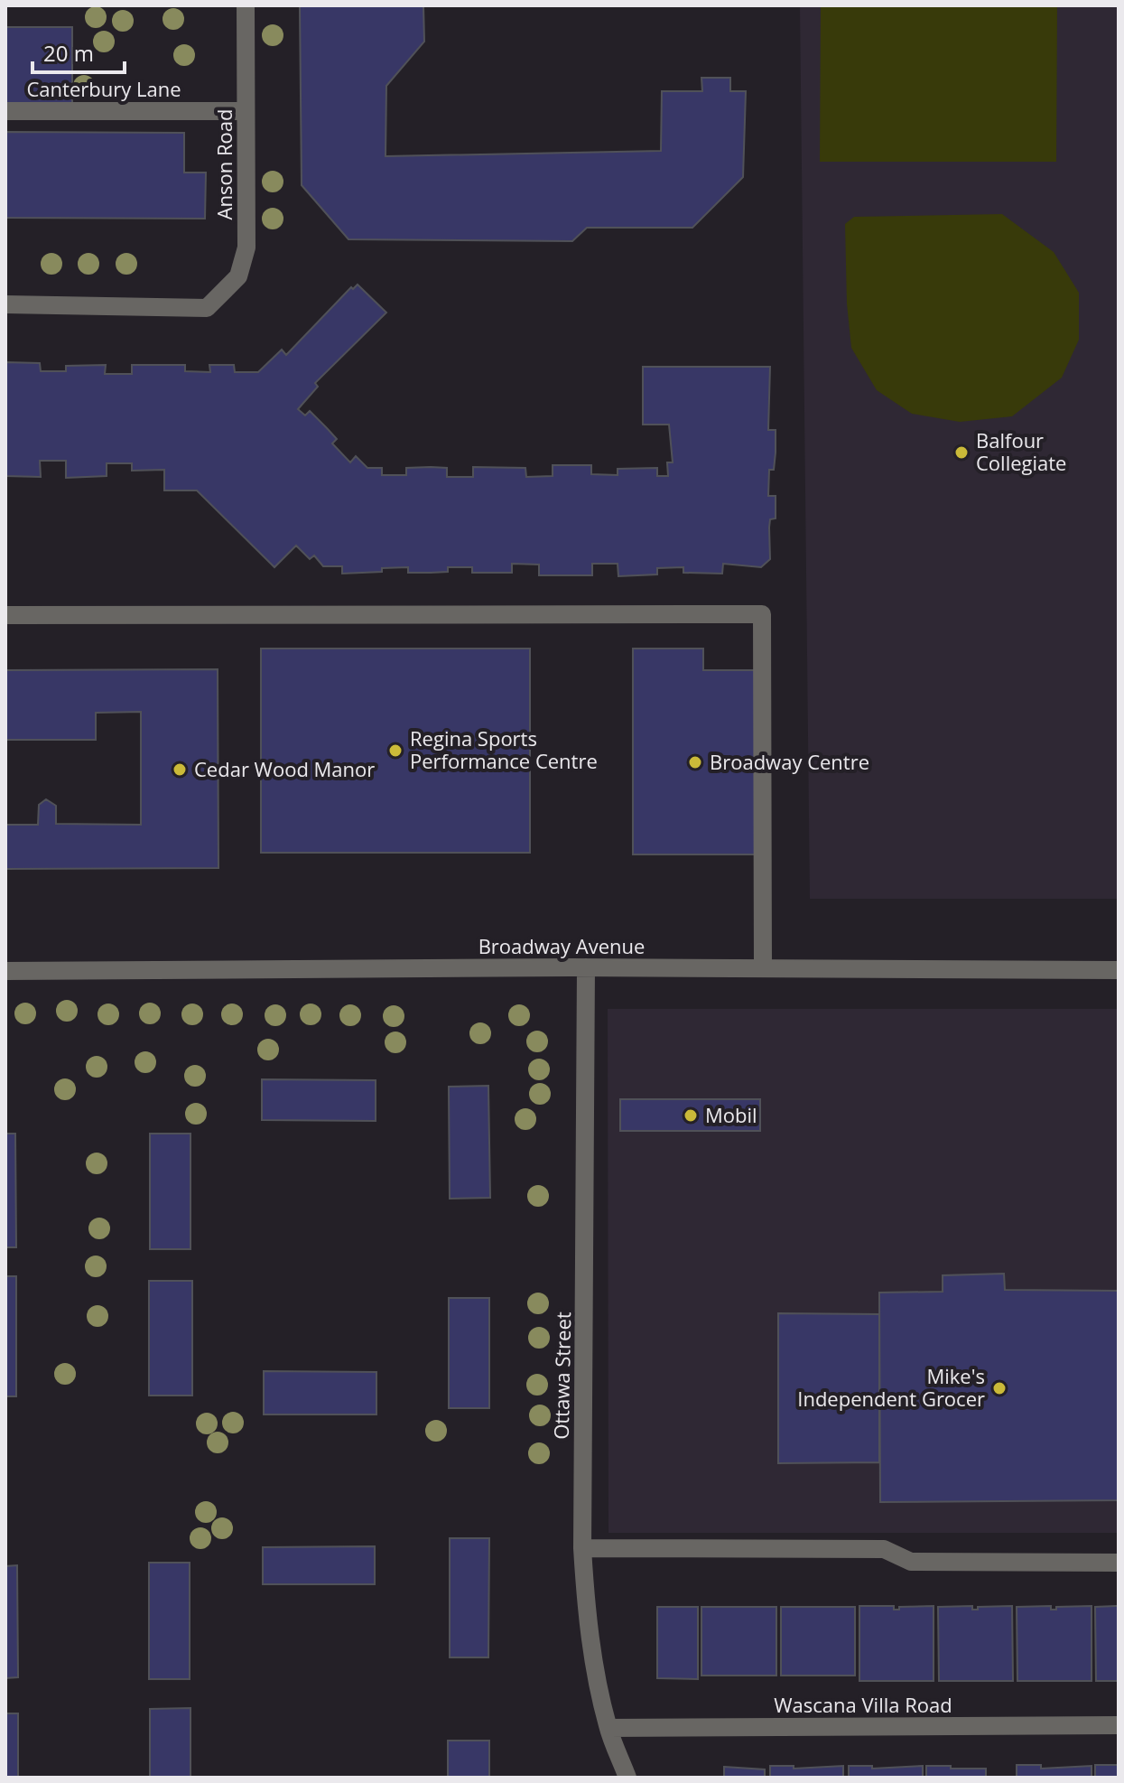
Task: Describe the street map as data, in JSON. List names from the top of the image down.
{
  "streets": {
    "street": [
      "Canterbury Lane",
      "Anson Road",
      "Broadway Avenue",
      "Ottawa Street",
      "Wascana Villa Road"
    ]
  },
  "crossings": [
    ["Canterbury Lane", "Anson Road"],
    ["Broadway Avenue", "Ottawa Street"],
    ["Ottawa Street", "Wascana Villa Road"]
  ],
  "places": [
    "Balfour Collegiate",
    "Regina Sports Performance Centre",
    "Broadway Centre",
    "Cedar Wood Manor",
    "Mobil",
    "Mike's Independent Grocer"
  ],
  "scale_bar": "20 m"
}
